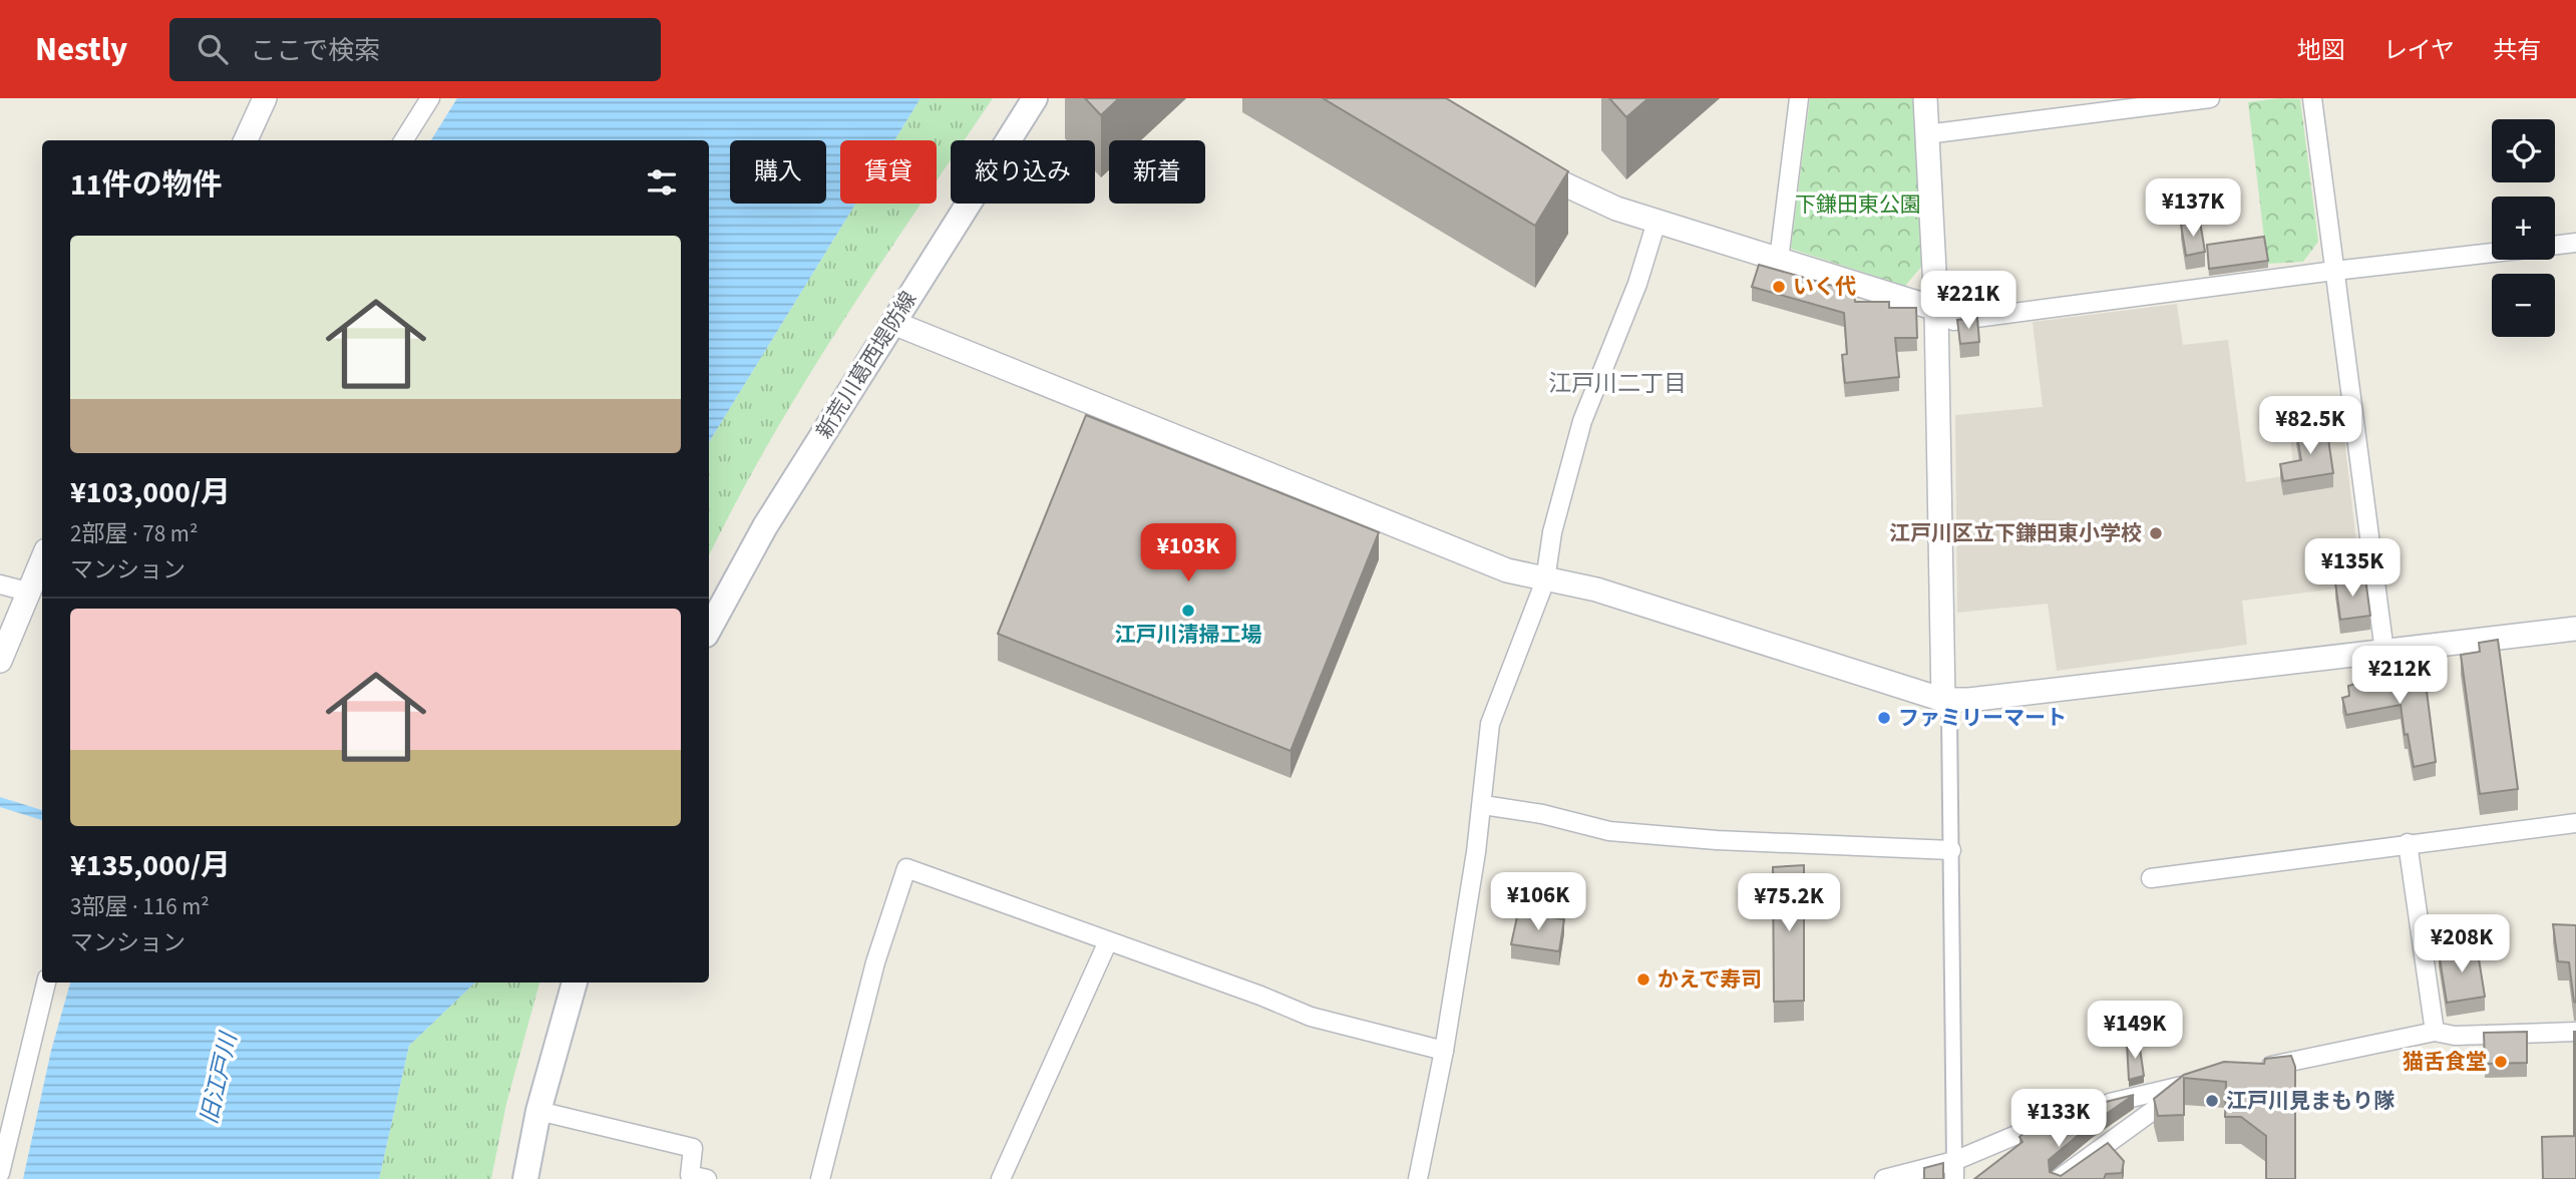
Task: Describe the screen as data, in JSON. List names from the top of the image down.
{
  "streets": {
    "main road": ["新荒川葛西堤防線"]
  },
  "districts": ["江戸川二丁目"],
  "water": ["旧江戸川"],
  "parks": ["下鎌田東公園"],
  "places": [
    "いく代",
    "江戸川区立下鎌田東小学校",
    "江戸川清掃工場",
    "ファミリーマート",
    "かえで寿司",
    "猫舌食堂",
    "江戸川見まもり隊"
  ],
  "page": {
    "header": "Nestly",
    "search": "ここで検索",
    "nav": ["地図", "レイヤ", "共有"],
    "map_buttons": ["+", "−"],
    "chip": [
      "購入",
      "賃貸",
      "絞り込み",
      "新着"
    ],
    "heading": "11件の物件",
    "price": [
      "¥137K",
      "¥221K",
      "¥82.5K",
      "¥103K",
      "¥135K",
      "¥212K",
      "¥106K",
      "¥75.2K",
      "¥208K",
      "¥149K",
      "¥133K"
    ],
    "list": [
      {
        "name": "¥103,000/月",
        "note": "2部屋 · 78 m² · マンション"
      },
      {
        "name": "¥135,000/月",
        "note": "3部屋 · 116 m² · マンション"
      }
    ]
  }
}
